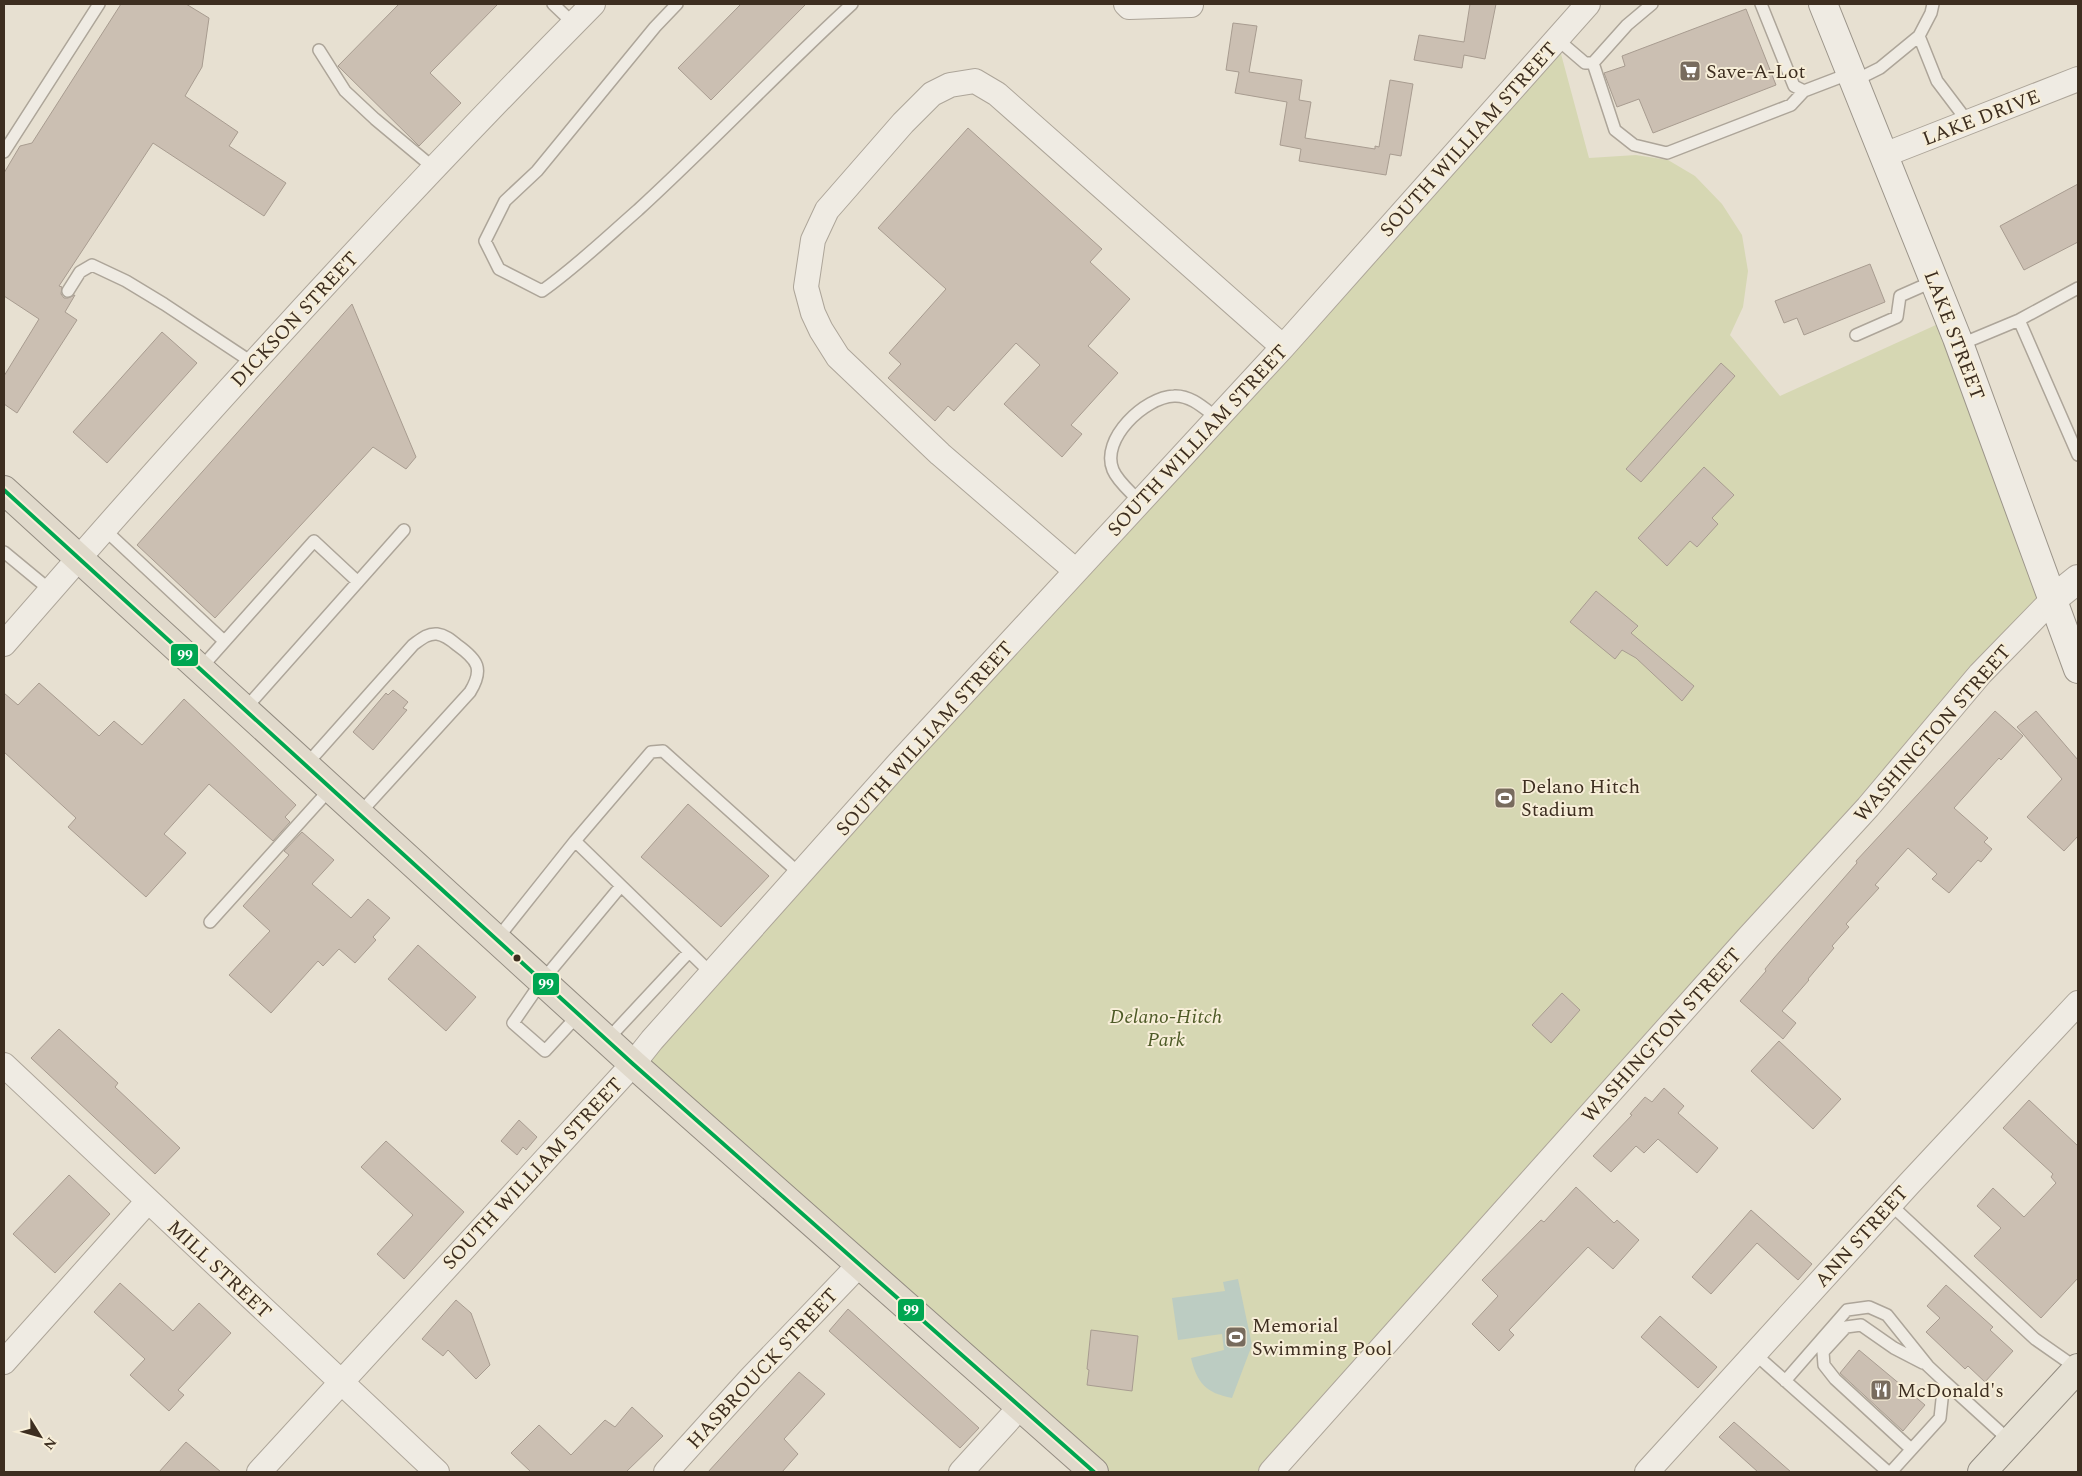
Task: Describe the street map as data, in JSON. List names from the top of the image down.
{
  "streets": {
    "main road": ["LAKE STREET"],
    "street": [
      "LAKE DRIVE",
      "SOUTH WILLIAM STREET",
      "DICKSON STREET",
      "WASHINGTON STREET",
      "ANN STREET",
      "MILL STREET",
      "HASBROUCK STREET"
    ]
  },
  "crossings": [
    ["LAKE DRIVE", "LAKE STREET"],
    ["SOUTH WILLIAM STREET", "MILL STREET"],
    ["LAKE STREET", "WASHINGTON STREET"]
  ],
  "parks": ["Delano-Hitch Park"],
  "places": {
    "supermarket": ["Save-A-Lot"],
    "sports": ["Delano Hitch Stadium", "Memorial Swimming Pool"],
    "restaurant": ["McDonald's"]
  },
  "lines": ["transit line 99"],
  "north": "bottom right"
}
